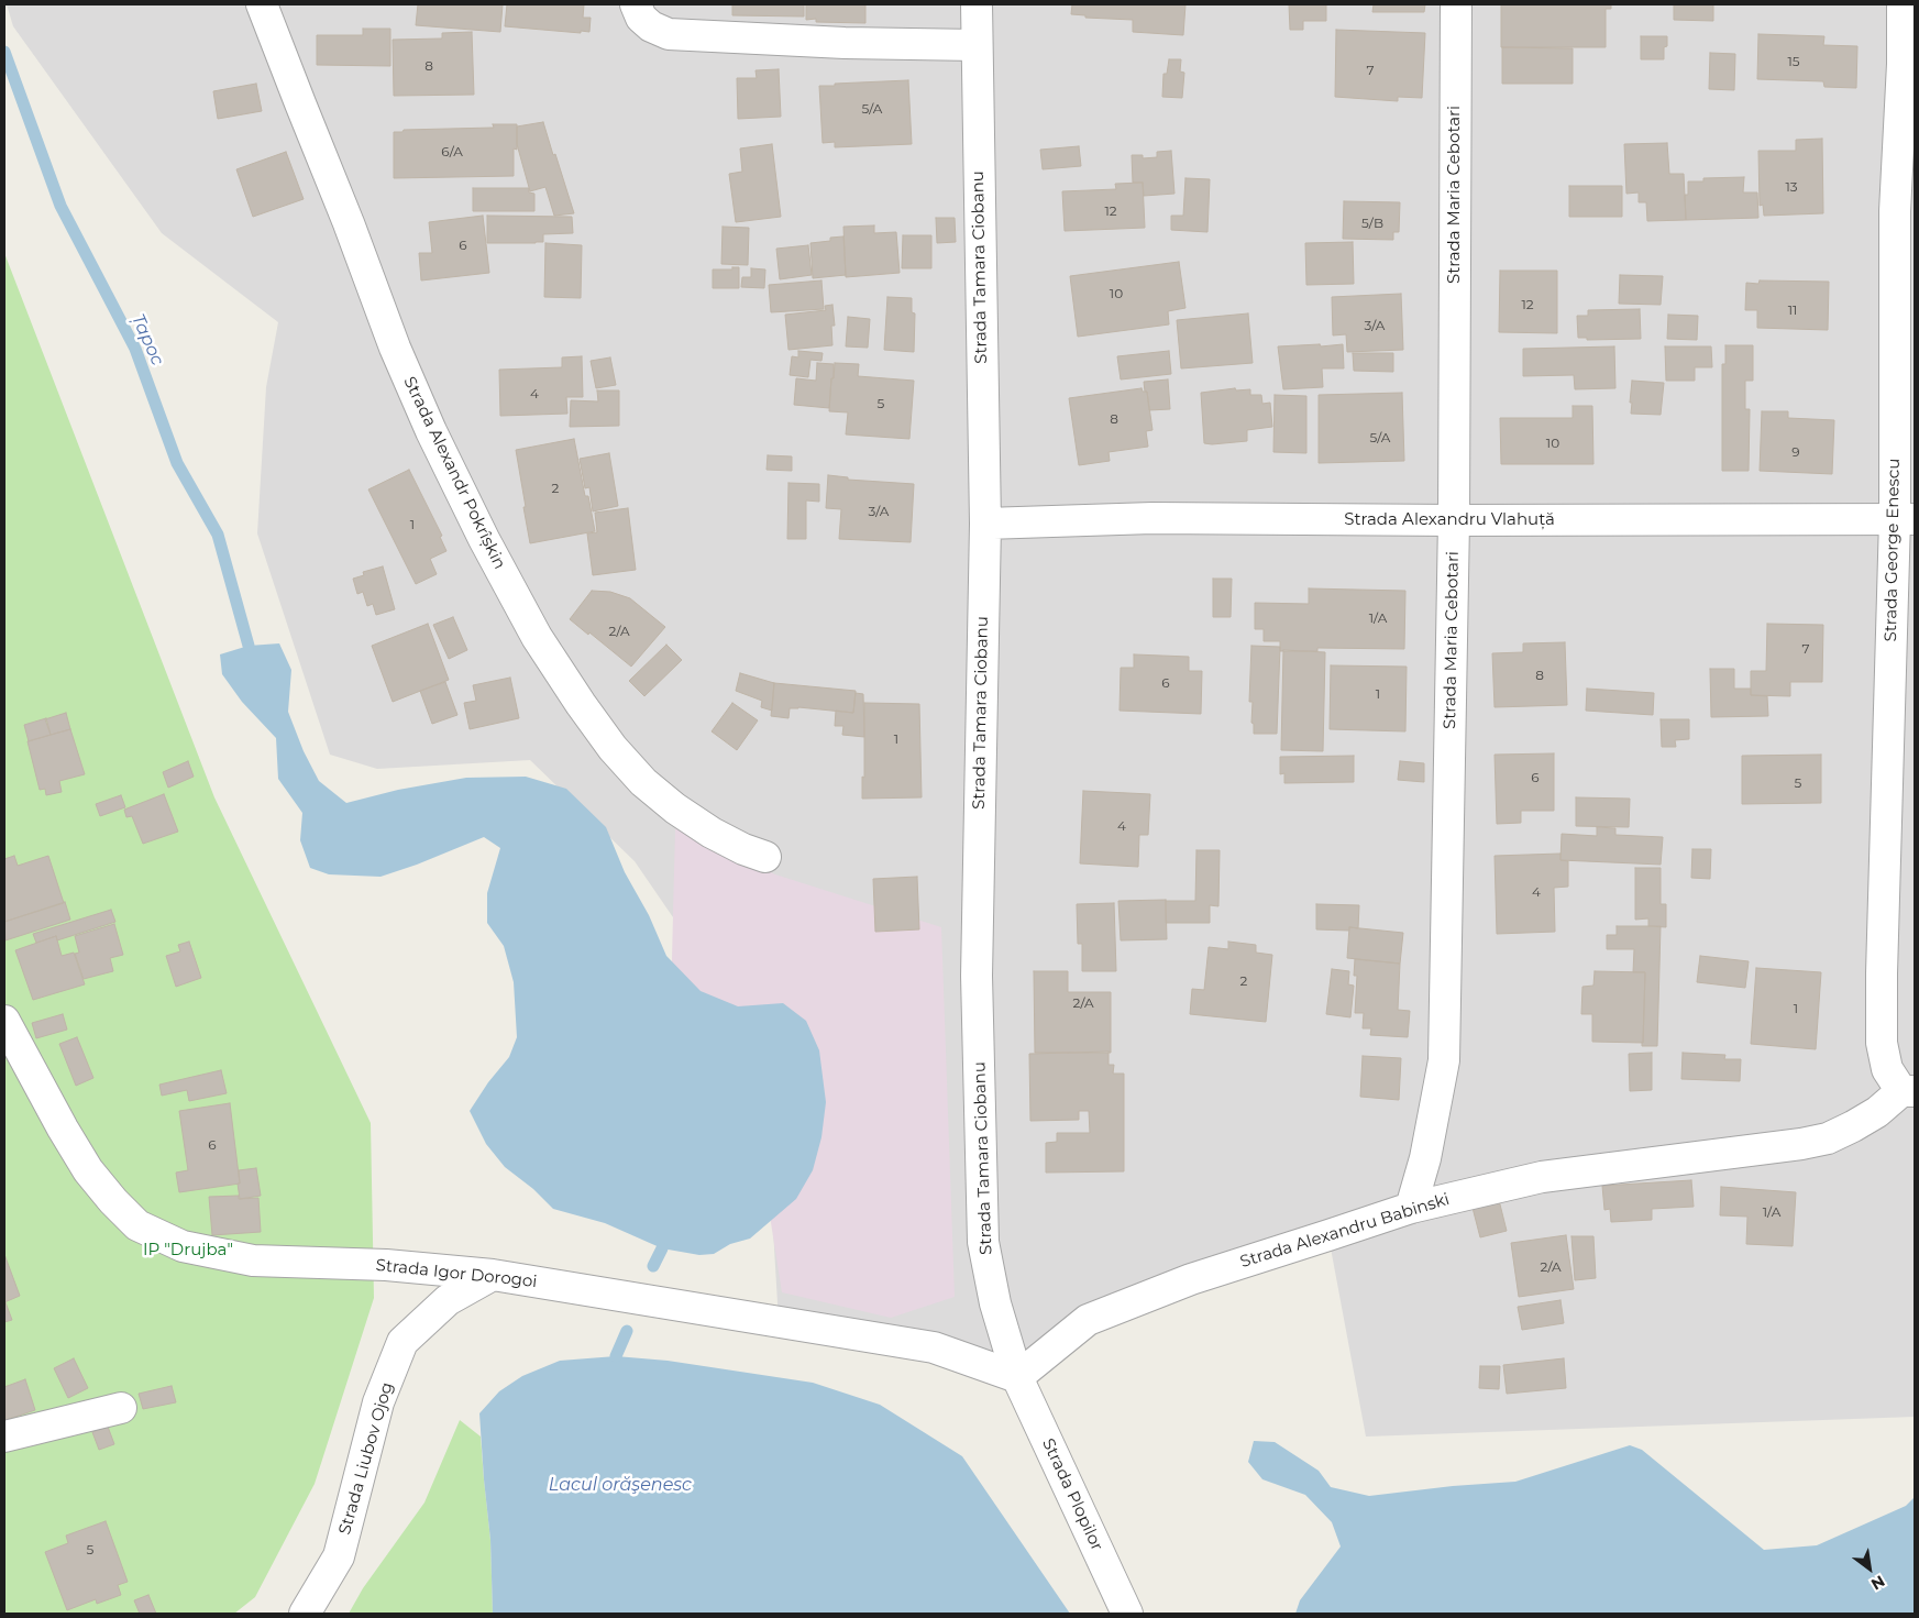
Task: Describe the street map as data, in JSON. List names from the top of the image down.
{
  "streets": {
    "street": [
      "Strada Maria Cebotari",
      "Strada Tamara Ciobanu",
      "Strada Alexandr Pokrîșkin",
      "Strada Аlexandru Vlahuță",
      "Strada George Enescu",
      "Strada Alexandru Babinski",
      "Strada Igor Dorogoi",
      "Strada Liubov Ojog",
      "Strada Plopilor"
    ]
  },
  "crossings": [
    ["Strada Maria Cebotari", "Strada Аlexandru Vlahuță"],
    ["Strada Maria Cebotari", "Strada Alexandru Babinski"],
    ["Strada Tamara Ciobanu", "Strada Аlexandru Vlahuță"],
    ["Strada Tamara Ciobanu", "Strada Alexandru Babinski"],
    ["Strada Tamara Ciobanu", "Strada Igor Dorogoi"],
    ["Strada Tamara Ciobanu", "Strada Plopilor"],
    ["Strada Аlexandru Vlahuță", "Strada George Enescu"],
    ["Strada George Enescu", "Strada Alexandru Babinski"],
    ["Strada Alexandru Babinski", "Strada Igor Dorogoi"],
    ["Strada Alexandru Babinski", "Strada Plopilor"],
    ["Strada Igor Dorogoi", "Strada Liubov Ojog"],
    ["Strada Igor Dorogoi", "Strada Plopilor"]
  ],
  "water": ["Țapoc", "Lacul orăşenesc"],
  "parks": ["IP \"Drujba\""],
  "house_numbers": [
    "15",
    "8",
    "7",
    "5/A",
    "6/A",
    "13",
    "12",
    "5/B",
    "6",
    "10",
    "12",
    "11",
    "3/A",
    "4",
    "5",
    "8",
    "5/A",
    "10",
    "9",
    "2",
    "3/A",
    "1",
    "1/A",
    "2/A",
    "7",
    "8",
    "6",
    "1",
    "1",
    "6",
    "5",
    "4",
    "4",
    "2",
    "2/A",
    "1",
    "6",
    "1/A",
    "2/A",
    "5"
  ],
  "north": "bottom right"
}
